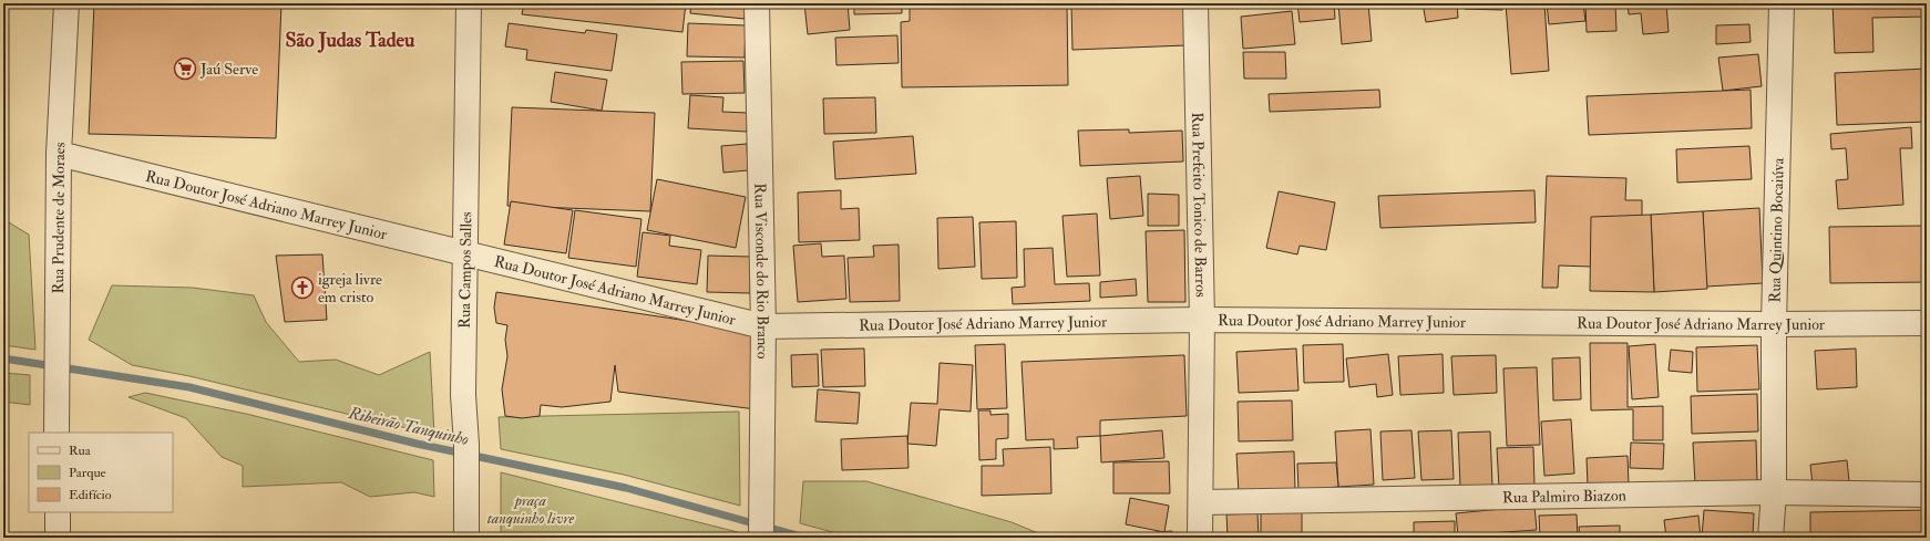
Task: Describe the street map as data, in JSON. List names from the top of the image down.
{
  "streets": {
    "street": [
      "Rua Doutor José Adriano Marrey Junior",
      "Rua Prefeito Tonico de Barros",
      "Rua Prudente de Moraes",
      "Rua Quintino Bocaiúva",
      "Rua Visconde do Rio Branco",
      "Rua Campos Salles",
      "Rua Palmiro Biazon"
    ]
  },
  "crossings": [
    ["Rua Doutor José Adriano Marrey Junior", "Rua Prefeito Tonico de Barros"],
    ["Rua Doutor José Adriano Marrey Junior", "Rua Prudente de Moraes"],
    ["Rua Doutor José Adriano Marrey Junior", "Rua Quintino Bocaiúva"],
    ["Rua Doutor José Adriano Marrey Junior", "Rua Visconde do Rio Branco"],
    ["Rua Doutor José Adriano Marrey Junior", "Rua Campos Salles"],
    ["Rua Prefeito Tonico de Barros", "Rua Palmiro Biazon"],
    ["Rua Quintino Bocaiúva", "Rua Palmiro Biazon"]
  ],
  "districts": ["São Judas Tadeu"],
  "water": ["Ribeirão Tanquinho"],
  "parks": ["praça tanquinho livre"],
  "places": {
    "supermarket": ["Jaú Serve"],
    "church": ["igreja livre em cristo"]
  },
  "legend": ["Rua", "Parque", "Edifício"]
}
